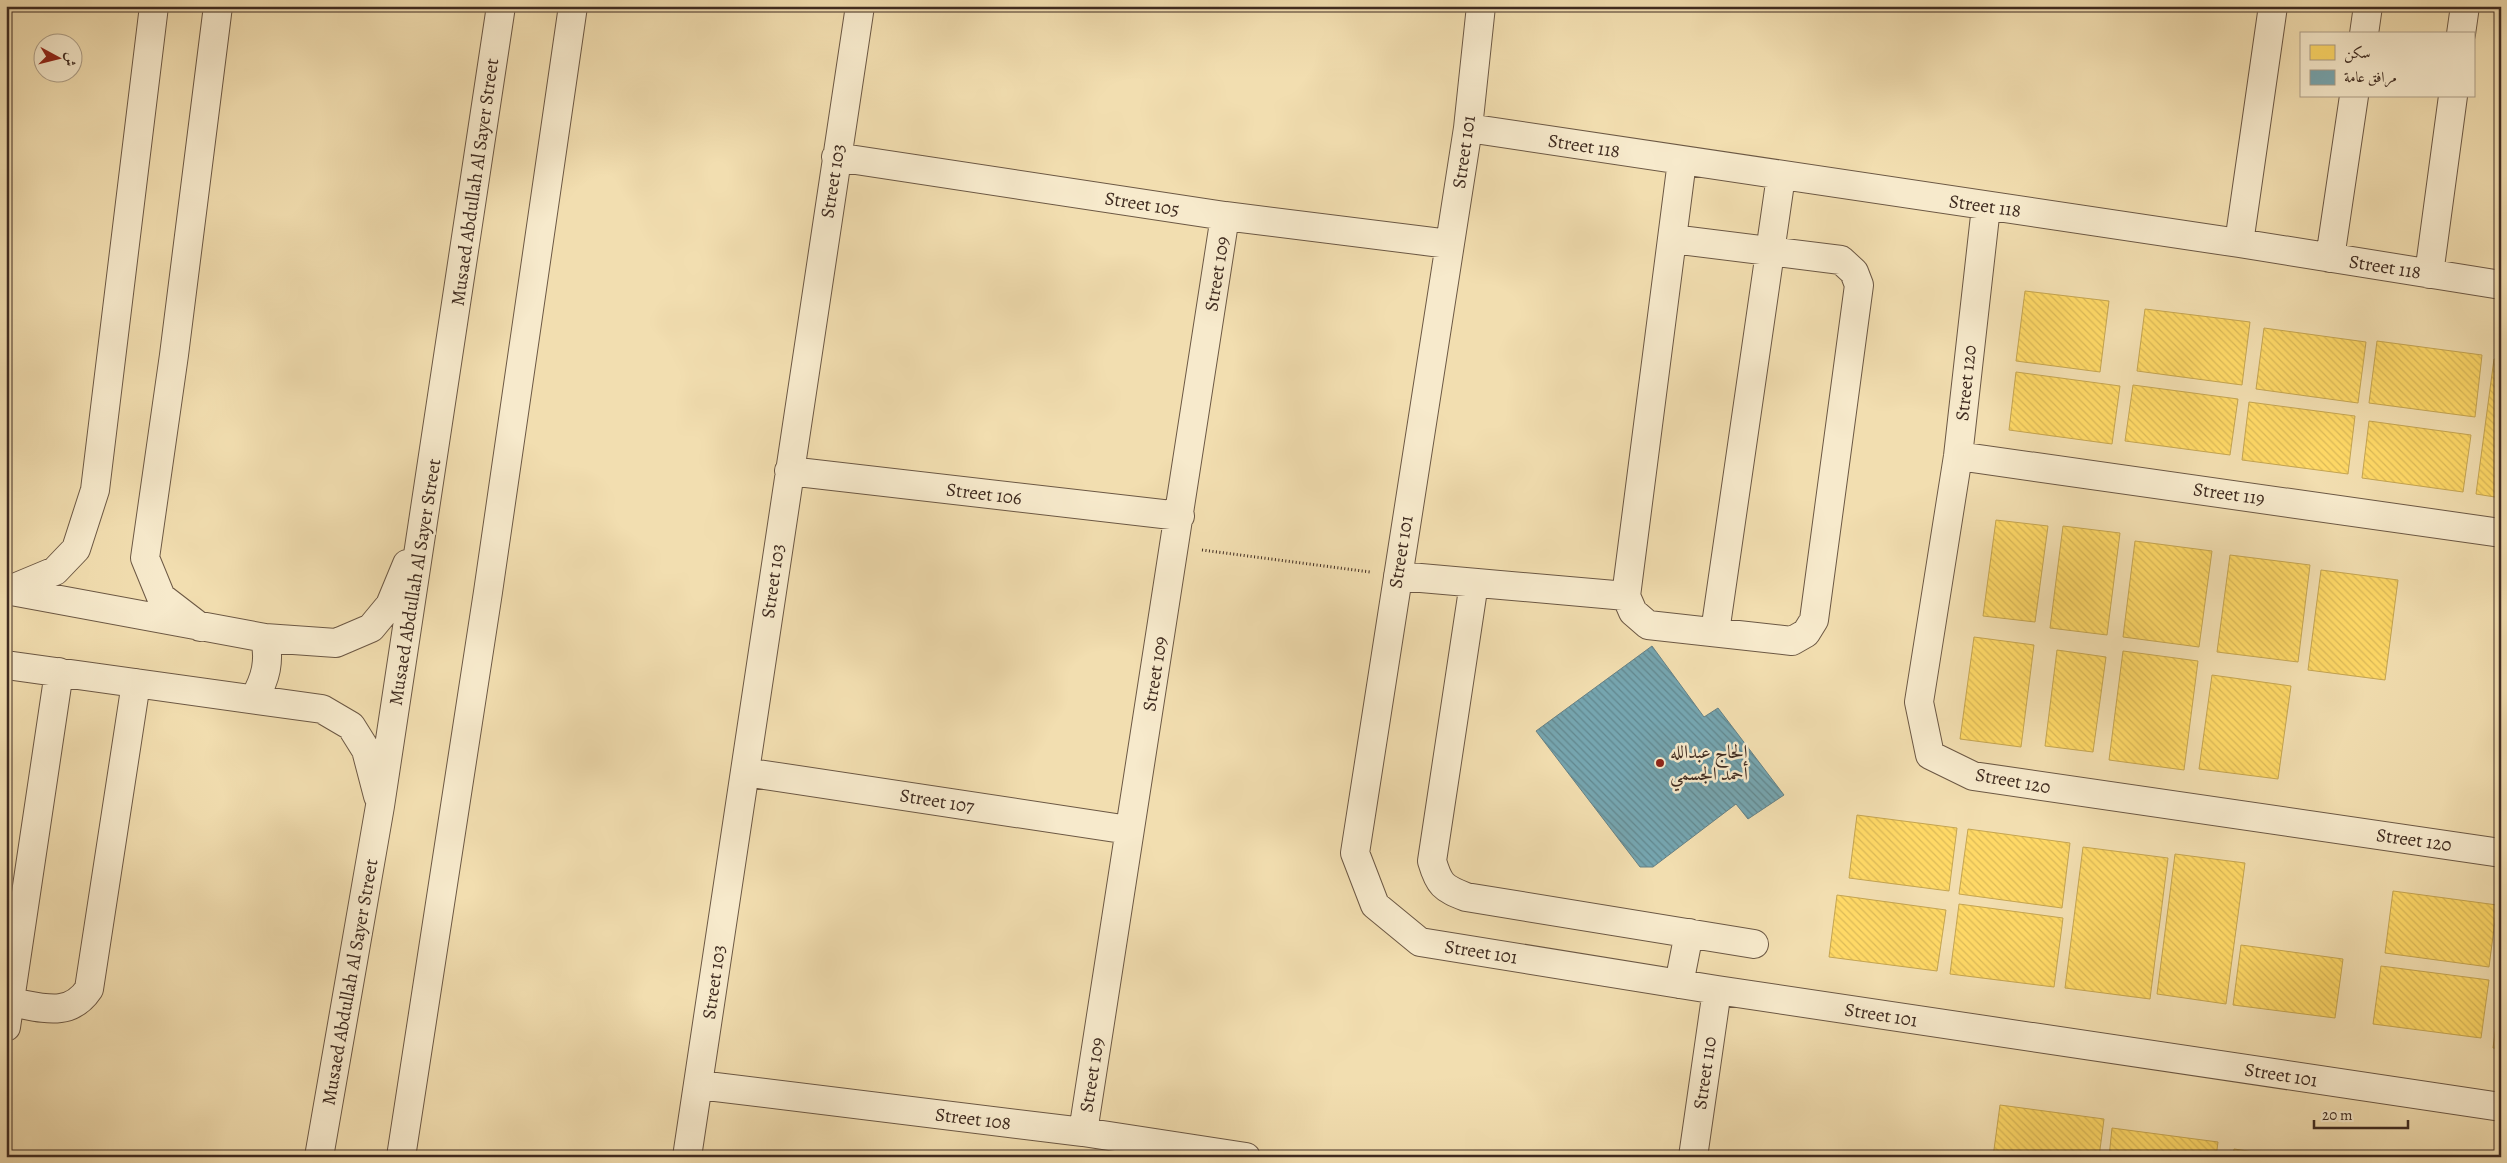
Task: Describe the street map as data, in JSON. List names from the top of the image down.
{
  "streets": {
    "street": [
      "Street 118",
      "Street 101",
      "Street 103",
      "Musaed Abdullah Al Sayer Street",
      "Street 105",
      "Street 109",
      "Street 120",
      "Street 106",
      "Street 119",
      "Street 107",
      "Street 110",
      "Street 108"
    ]
  },
  "crossings": [
    ["Street 118", "Street 101"],
    ["Street 118", "Street 120"],
    ["Street 101", "Street 105"],
    ["Street 101", "Street 110"],
    ["Street 103", "Street 105"],
    ["Street 103", "Street 106"],
    ["Street 103", "Street 107"],
    ["Street 103", "Street 108"],
    ["Street 105", "Street 109"],
    ["Street 109", "Street 106"],
    ["Street 109", "Street 107"],
    ["Street 109", "Street 108"],
    ["Street 120", "Street 119"]
  ],
  "places": ["الحاج عبدالله أحمد الجسمي"],
  "legend": ["سكن", "مرافق عامة"],
  "scale_bar": "20 m",
  "north": "right"
}
